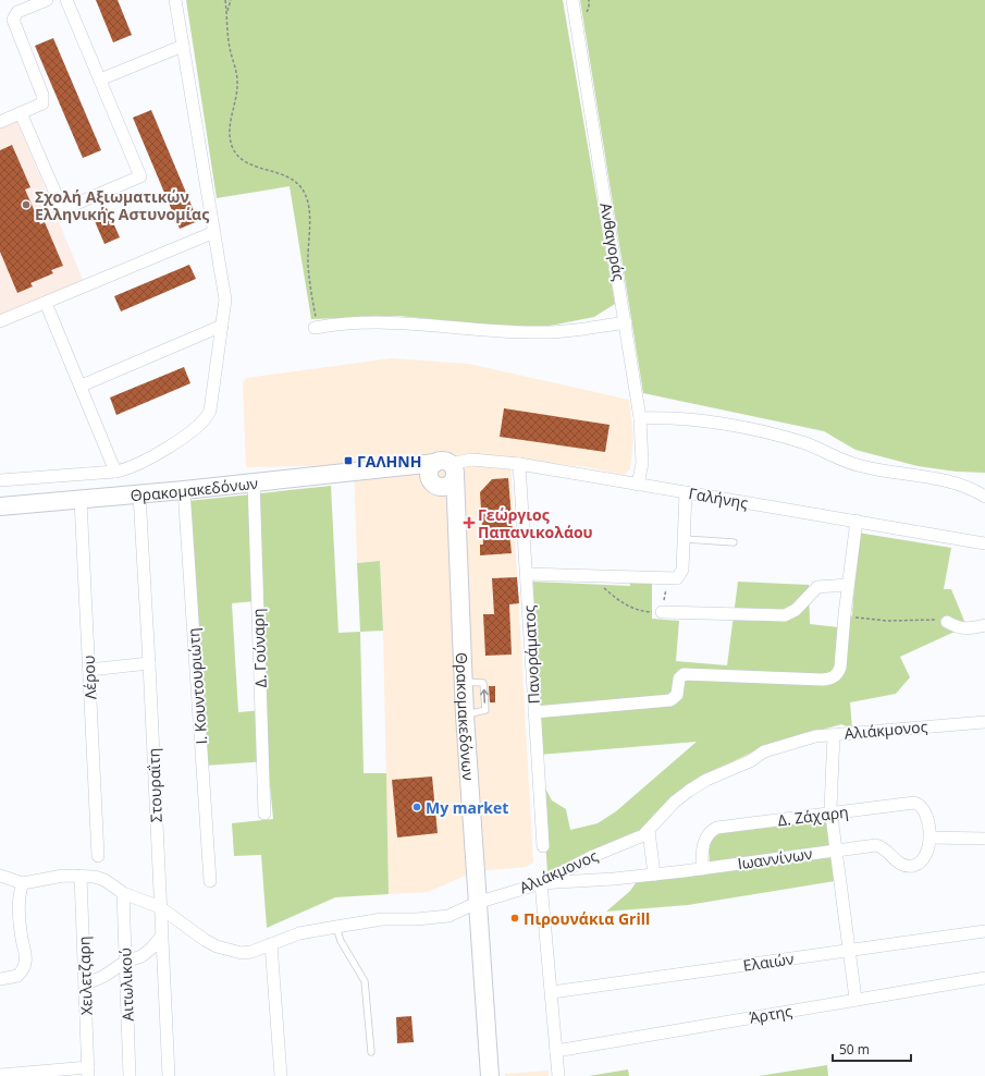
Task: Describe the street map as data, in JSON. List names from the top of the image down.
{
  "streets": {
    "main road": ["Θρακομακεδόνων"],
    "street": [
      "Ανθαγοράς",
      "Γαλήνης",
      "Δ. Γούναρη",
      "Πανοράματος",
      "Λέρου",
      "Ι. Κουντουριώτη",
      "Αλιάκμονος",
      "Στουραΐτη",
      "Δ. Ζάχαρη",
      "Ιωαννίνων",
      "Ελαιών",
      "Χειλετζαρη",
      "Αιτωλικού",
      "Άρτης"
    ]
  },
  "crossings": [
    ["Ανθαγοράς", "Γαλήνης"],
    ["Θρακομακεδόνων", "Γαλήνης"],
    ["Θρακομακεδόνων", "Δ. Γούναρη"],
    ["Θρακομακεδόνων", "Λέρου"],
    ["Θρακομακεδόνων", "Ι. Κουντουριώτη"],
    ["Θρακομακεδόνων", "Αλιάκμονος"],
    ["Θρακομακεδόνων", "Στουραΐτη"],
    ["Γαλήνης", "Πανοράματος"],
    ["Αλιάκμονος", "Στουραΐτη"],
    ["Αλιάκμονος", "Ιωαννίνων"],
    ["Αλιάκμονος", "Χειλετζαρη"],
    ["Αλιάκμονος", "Αιτωλικού"],
    ["Δ. Ζάχαρη", "Ιωαννίνων"]
  ],
  "places": {
    "other": ["Σχολή Αξιωματικών Ελληνικής Αστυνομίας", "My market", "Πιρουνάκια Grill"],
    "transit": ["ΓΑΛΗΝΗ"],
    "health": ["Γεώργιος Παπανικολάου"]
  },
  "scale_bar": "50 m"
}
